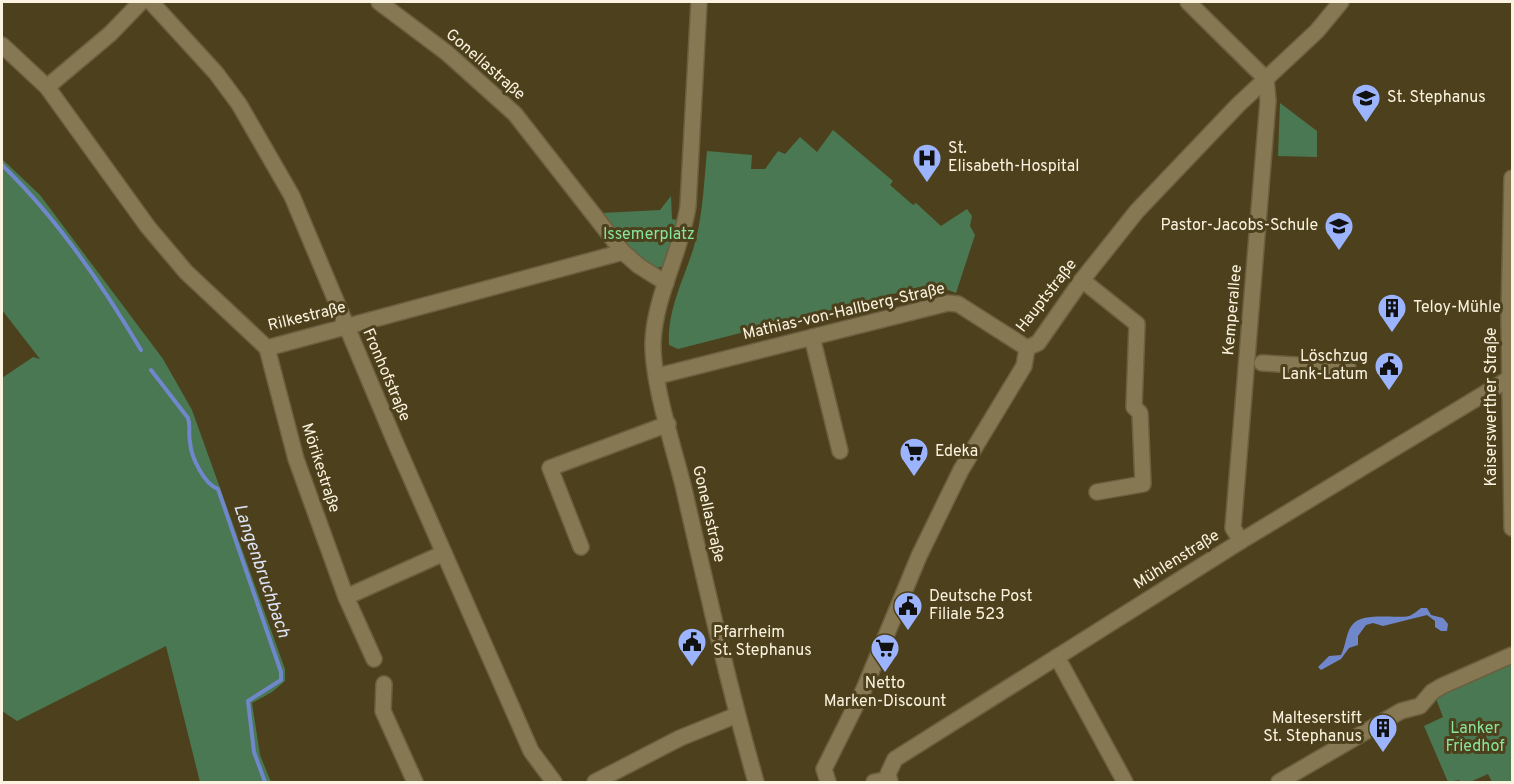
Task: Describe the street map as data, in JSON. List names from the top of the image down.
{
  "streets": {
    "street": [
      "Gonellastraße",
      "Hauptstraße",
      "Kemperallee",
      "Mathias-von-Hallberg-Straße",
      "Rilkestraße",
      "Fronhofstraße",
      "Kaiserswerther Straße",
      "Mörikestraße",
      "Mühlenstraße"
    ]
  },
  "crossings": [
    ["Gonellastraße", "Mathias-von-Hallberg-Straße"],
    ["Gonellastraße", "Rilkestraße"],
    ["Hauptstraße", "Kemperallee"],
    ["Hauptstraße", "Mathias-von-Hallberg-Straße"],
    ["Kemperallee", "Mühlenstraße"],
    ["Rilkestraße", "Fronhofstraße"],
    ["Rilkestraße", "Mörikestraße"],
    ["Kaiserswerther Straße", "Mühlenstraße"]
  ],
  "water": ["Langenbruchbach"],
  "parks": ["Issemerplatz", "Lanker Friedhof"],
  "places": {
    "school or university": ["St. Stephanus", "Pastor-Jacobs-Schule"],
    "hospital": ["St. Elisabeth-Hospital"],
    "building": ["Teloy-Mühle", "Malteserstift St. Stephanus"],
    "public building": ["Löschzug Lank-Latum", "Deutsche Post Filiale 523", "Pfarrheim St. Stephanus"],
    "supermarket": ["Edeka", "Netto Marken-Discount"]
  }
}
